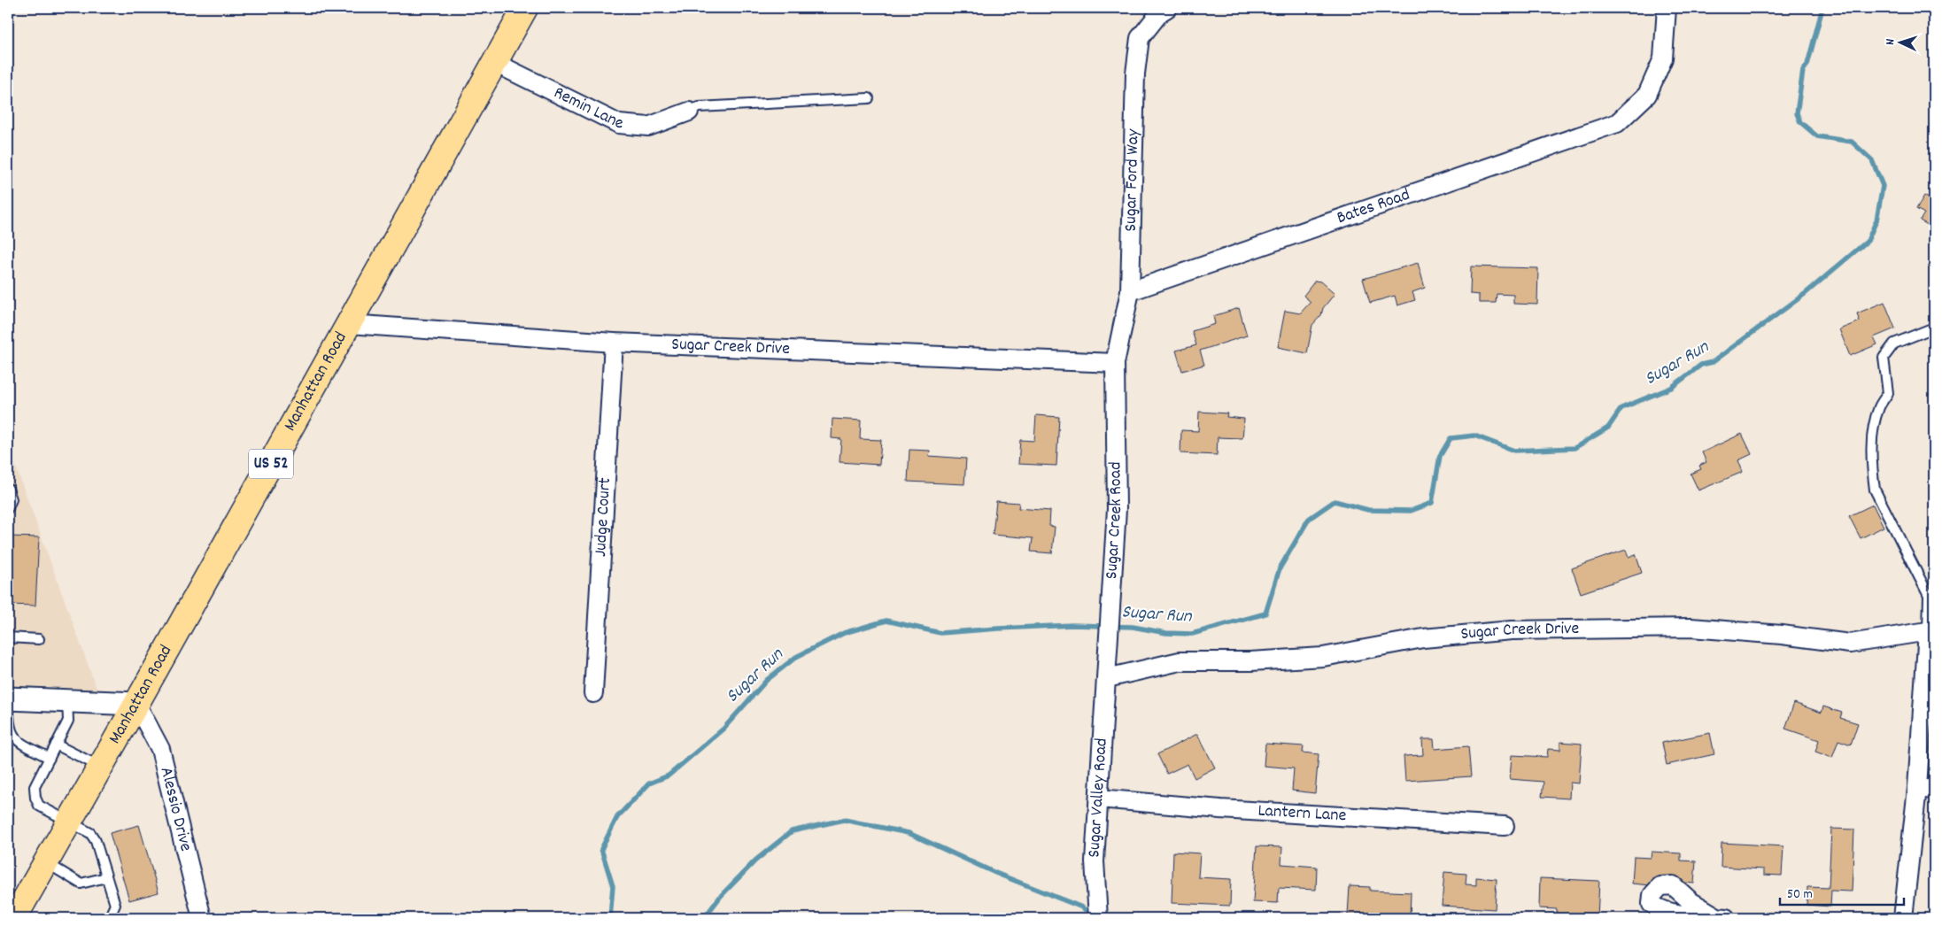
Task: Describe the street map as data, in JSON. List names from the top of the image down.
{
  "streets": {
    "main road": ["Manhattan Road", "US 52"],
    "street": [
      "Remin Lane",
      "Sugar Ford Way",
      "Bates Road",
      "Sugar Creek Drive",
      "Judge Court",
      "Sugar Creek Road",
      "Sugar Valley Road",
      "Alessio Drive",
      "Lantern Lane"
    ]
  },
  "crossings": [
    ["Remin Lane", "Manhattan Road"],
    ["Sugar Ford Way", "Bates Road"],
    ["Sugar Ford Way", "Sugar Creek Drive"],
    ["Sugar Ford Way", "Sugar Creek Road"],
    ["Sugar Creek Drive", "Manhattan Road"],
    ["Sugar Creek Drive", "Judge Court"],
    ["Sugar Creek Drive", "Sugar Creek Road"],
    ["Sugar Creek Drive", "Sugar Valley Road"],
    ["Manhattan Road", "Alessio Drive"],
    ["Sugar Creek Road", "Sugar Valley Road"],
    ["Sugar Valley Road", "Lantern Lane"]
  ],
  "water": ["Sugar Run"],
  "scale_bar": "50 m",
  "north": "left"
}
